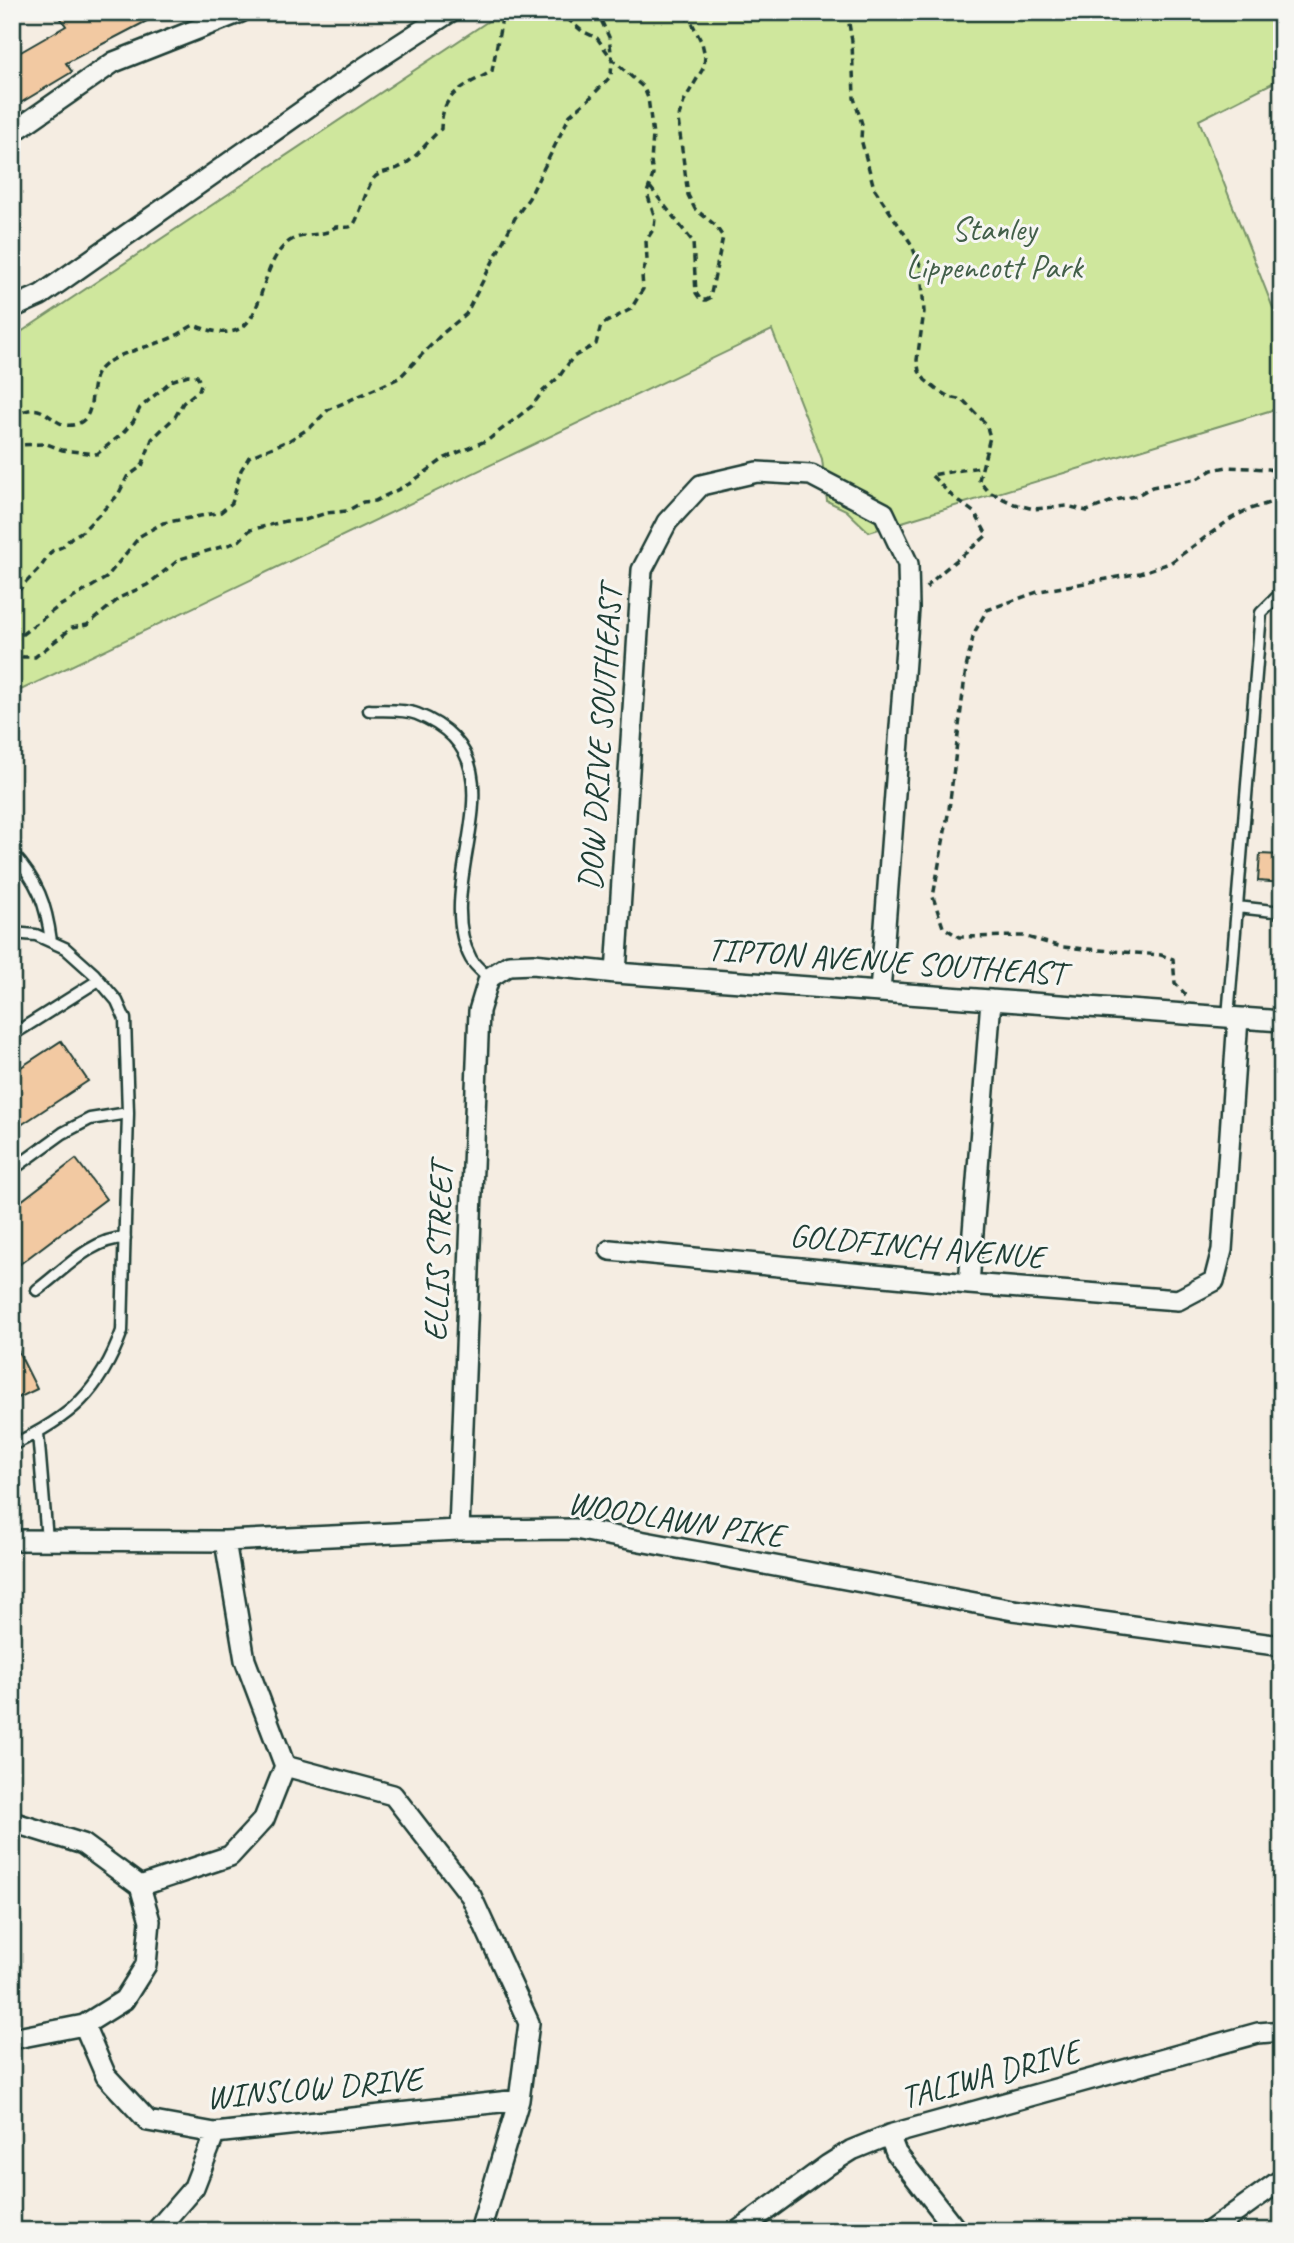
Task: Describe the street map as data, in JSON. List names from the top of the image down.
{
  "streets": {
    "street": [
      "DOW DRIVE SOUTHEAST",
      "TIPTON AVENUE SOUTHEAST",
      "GOLDFINCH AVENUE",
      "ELLIS STREET",
      "WOODLAWN PIKE",
      "TALIWA DRIVE",
      "WINSLOW DRIVE"
    ]
  },
  "crossings": [
    ["DOW DRIVE SOUTHEAST", "TIPTON AVENUE SOUTHEAST"],
    ["TIPTON AVENUE SOUTHEAST", "GOLDFINCH AVENUE"],
    ["TIPTON AVENUE SOUTHEAST", "ELLIS STREET"],
    ["ELLIS STREET", "WOODLAWN PIKE"]
  ],
  "parks": ["Stanley Lippencott Park"]
}
